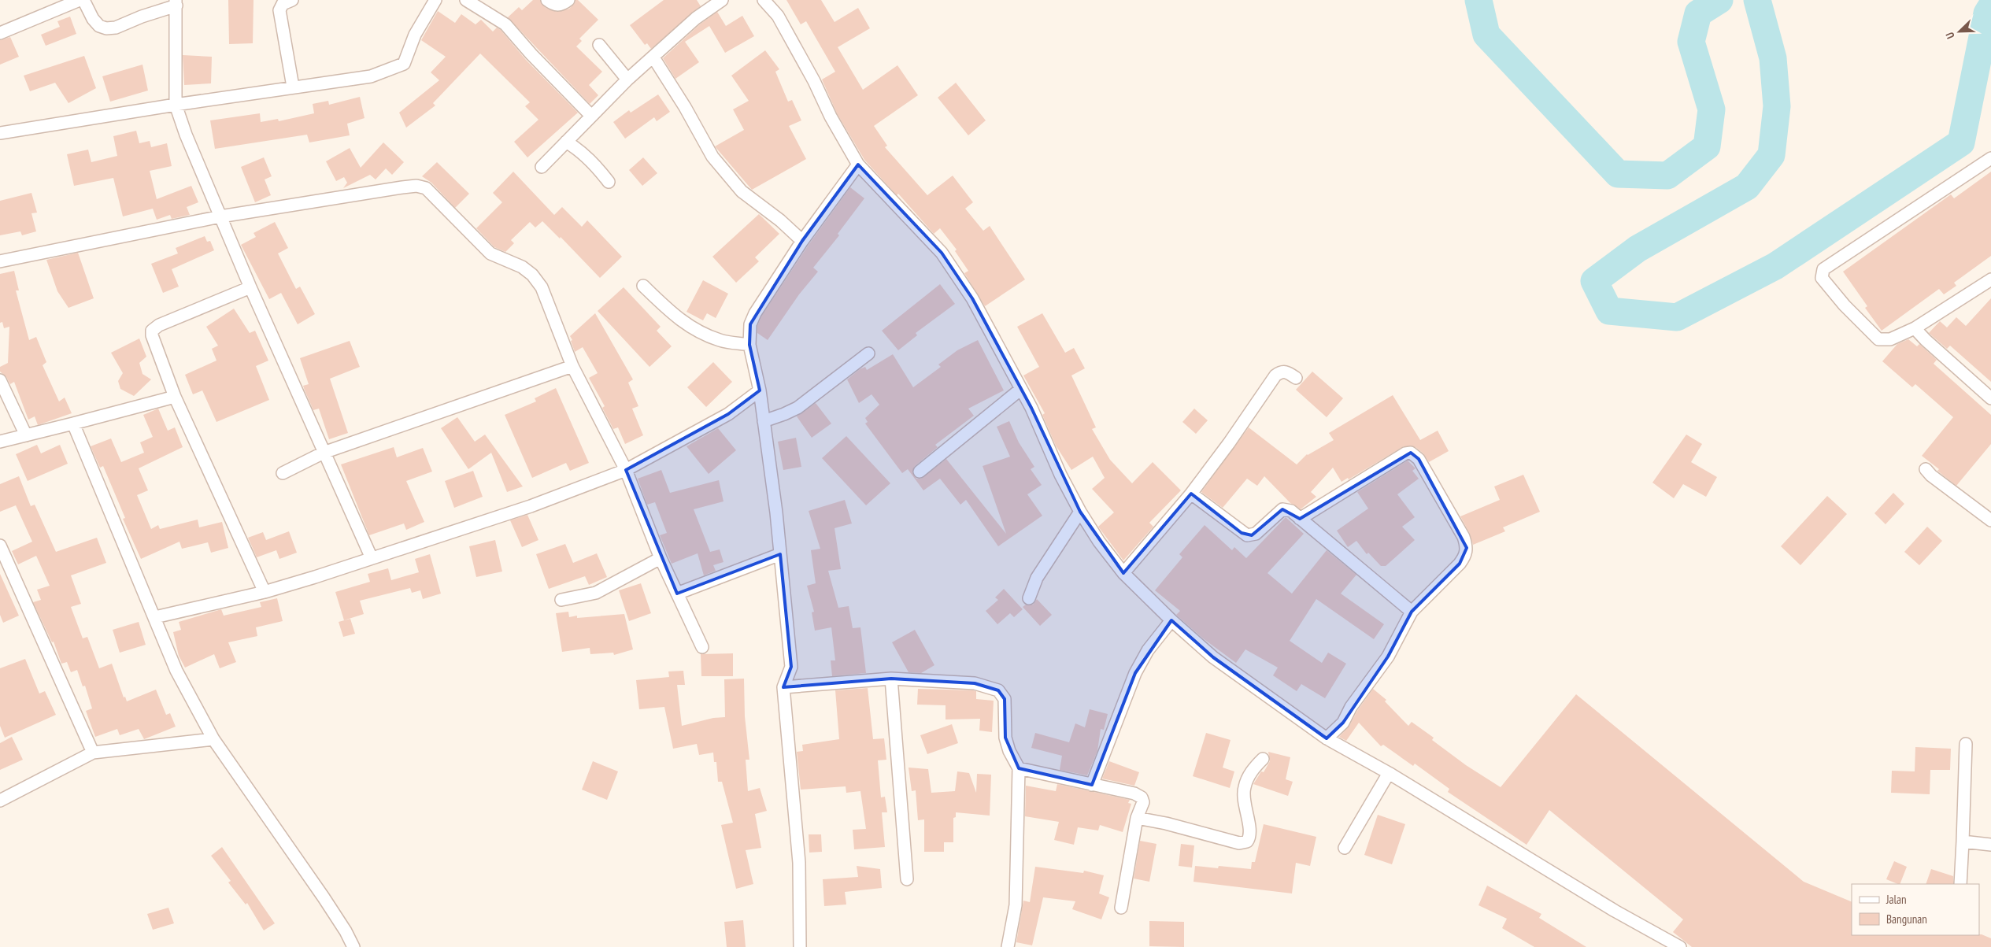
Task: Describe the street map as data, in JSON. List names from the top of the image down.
{
  "legend": ["Jalan", "Bangunan"],
  "north": "bottom left"
}
